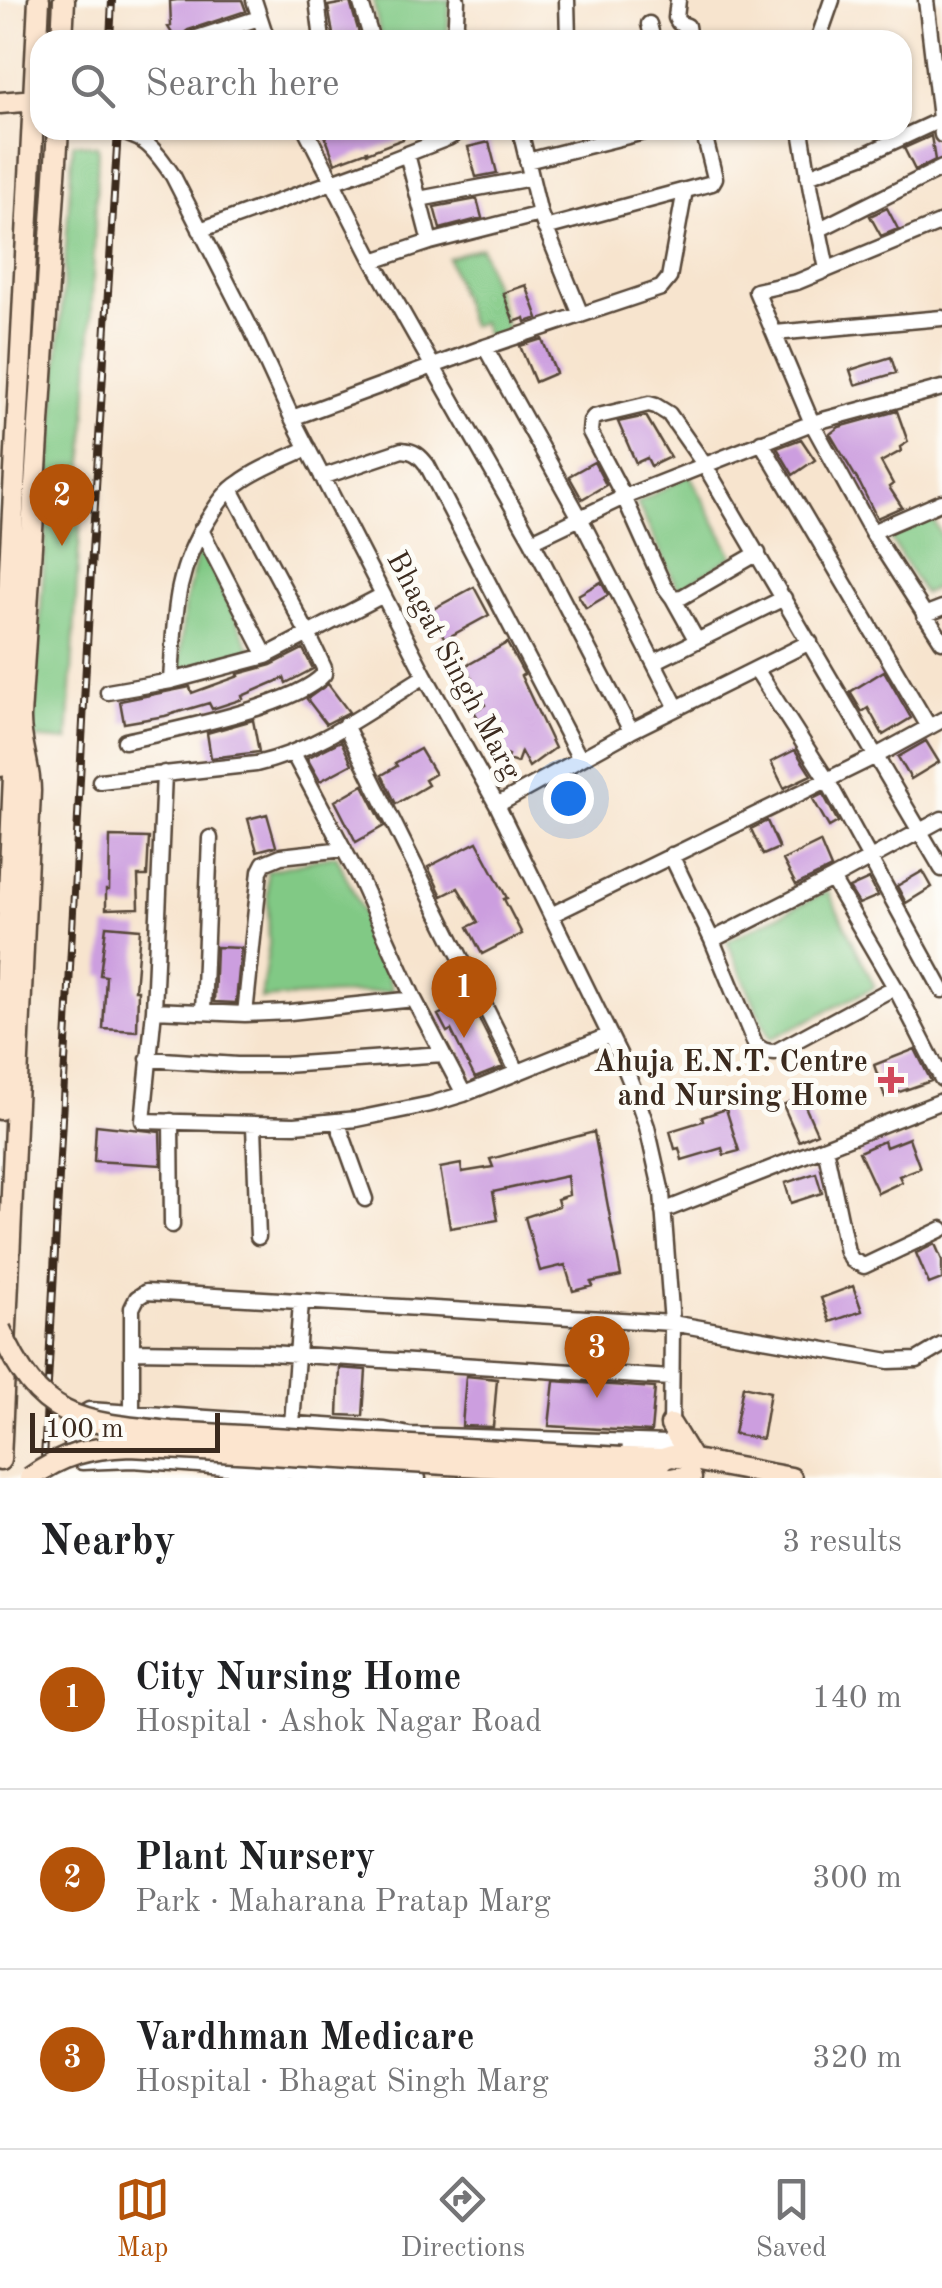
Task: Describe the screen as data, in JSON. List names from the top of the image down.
{
  "streets": {
    "street": ["Bhagat Singh Marg"]
  },
  "places": {
    "health": ["Ahuja E.N.T. Centre and Nursing Home"]
  },
  "scale_bar": "100 m",
  "page": {
    "search": "Search here",
    "pins": ["2", "1", "3"],
    "scale": "100 m",
    "heading": ["Nearby", "3 results"],
    "list": [
      {
        "mark": "1",
        "name": "City Nursing Home",
        "note": "Hospital · Ashok Nagar Road",
        "value": "140 m"
      },
      {
        "mark": "2",
        "name": "Plant Nursery",
        "note": "Park · Maharana Pratap Marg",
        "value": "300 m"
      },
      {
        "mark": "3",
        "name": "Vardhman Medicare",
        "note": "Hospital · Bhagat Singh Marg",
        "value": "320 m"
      }
    ],
    "nav": ["Map", "Directions", "Saved"]
  }
}
